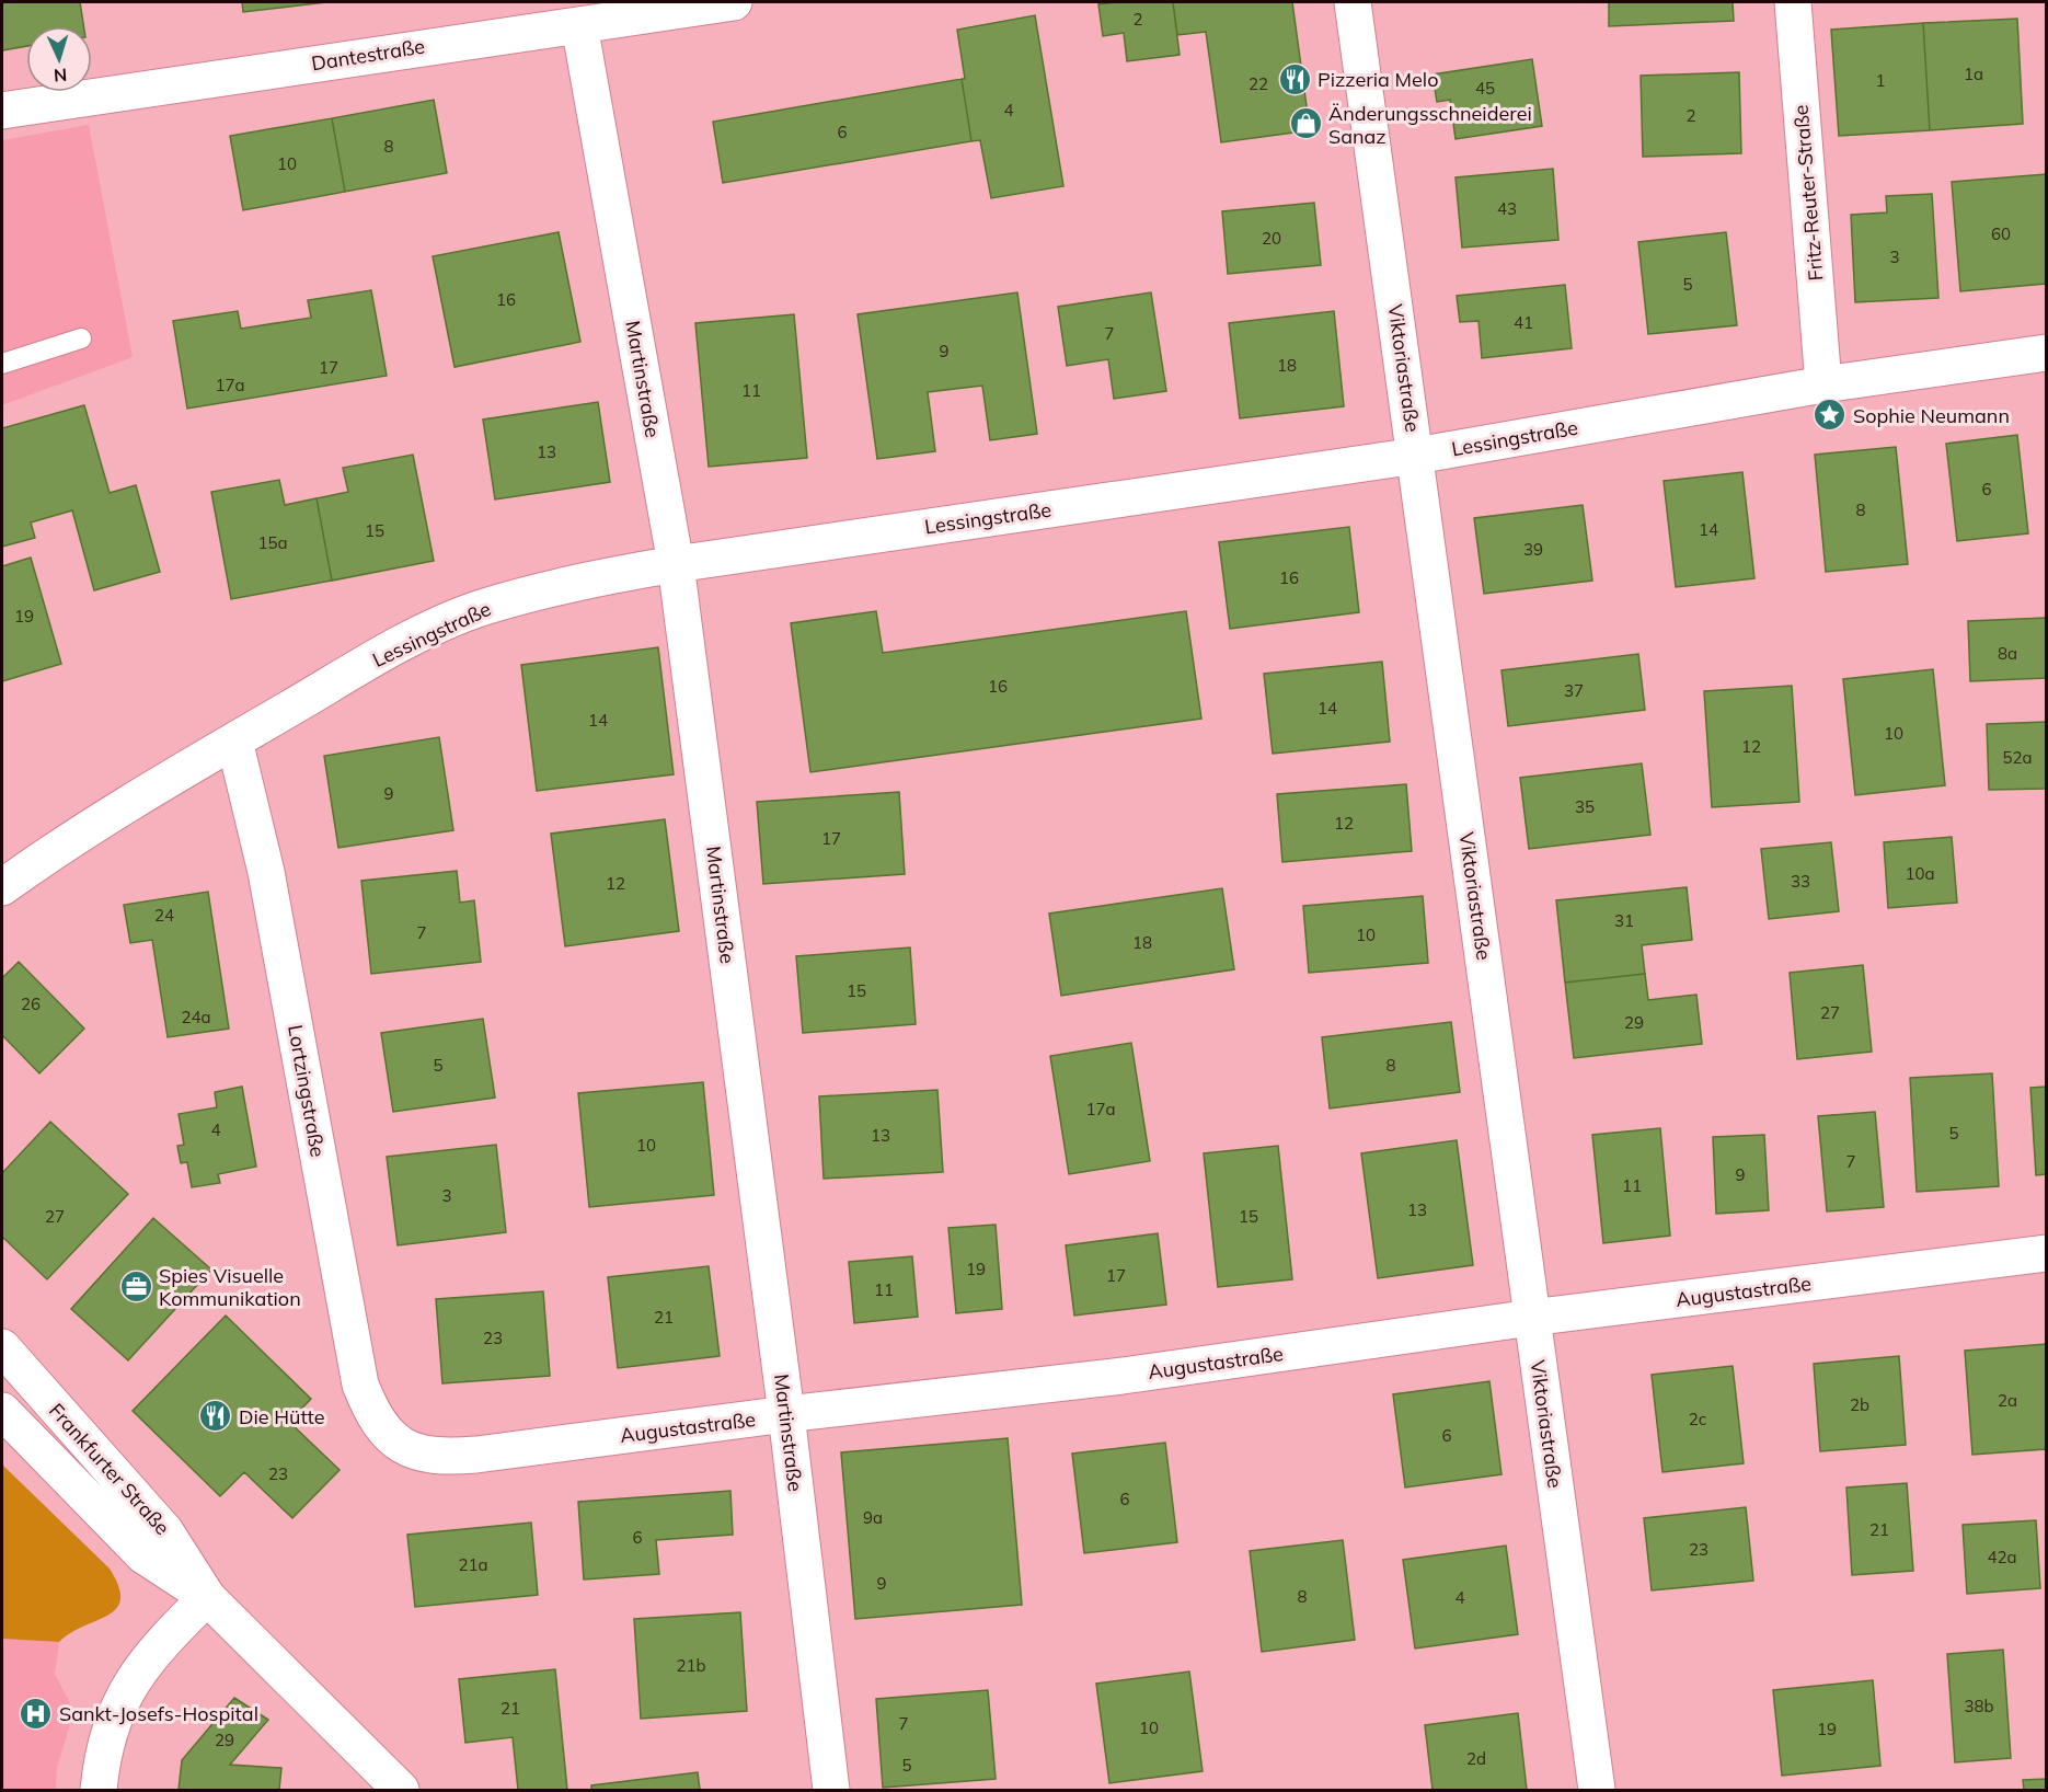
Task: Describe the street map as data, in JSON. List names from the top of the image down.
{
  "streets": {
    "street": [
      "Dantestraße",
      "Fritz-Reuter-Straße",
      "Viktoriastraße",
      "Martinstraße",
      "Lessingstraße",
      "Lortzingstraße",
      "Augustastraße",
      "Frankfurter Straße"
    ]
  },
  "crossings": [
    ["Dantestraße", "Martinstraße"],
    ["Fritz-Reuter-Straße", "Lessingstraße"],
    ["Viktoriastraße", "Lessingstraße"],
    ["Viktoriastraße", "Augustastraße"],
    ["Martinstraße", "Lessingstraße"],
    ["Martinstraße", "Augustastraße"],
    ["Lessingstraße", "Lortzingstraße"],
    ["Lortzingstraße", "Augustastraße"]
  ],
  "places": {
    "restaurant": ["Pizzeria Melo", "Die Hütte"],
    "shop": ["Änderungsschneiderei Sanaz"],
    "place": ["Sophie Neumann"],
    "office": ["Spies Visuelle Kommunikation"],
    "hospital": ["Sankt-Josefs-Hospital"]
  },
  "house_numbers": [
    "2",
    "1a",
    "1",
    "22",
    "45",
    "4",
    "2",
    "6",
    "8",
    "10",
    "43",
    "60",
    "20",
    "3",
    "5",
    "16",
    "41",
    "7",
    "9",
    "18",
    "17",
    "17a",
    "11",
    "13",
    "6",
    "8",
    "14",
    "15",
    "15a",
    "39",
    "16",
    "19",
    "8a",
    "16",
    "37",
    "14",
    "14",
    "10",
    "12",
    "52a",
    "9",
    "35",
    "12",
    "17",
    "10a",
    "33",
    "12",
    "24",
    "31",
    "7",
    "10",
    "18",
    "15",
    "26",
    "27",
    "24a",
    "29",
    "5",
    "8",
    "17a",
    "4",
    "5",
    "13",
    "10",
    "7",
    "9",
    "11",
    "3",
    "13",
    "27",
    "15",
    "19",
    "17",
    "11",
    "21",
    "23",
    "2a",
    "2b",
    "2c",
    "6",
    "23",
    "6",
    "9a",
    "21",
    "6",
    "23",
    "42a",
    "21a",
    "9",
    "8",
    "4",
    "21b",
    "38b",
    "21",
    "7",
    "10",
    "19",
    "29",
    "2d",
    "5"
  ],
  "north": "bottom"
}
